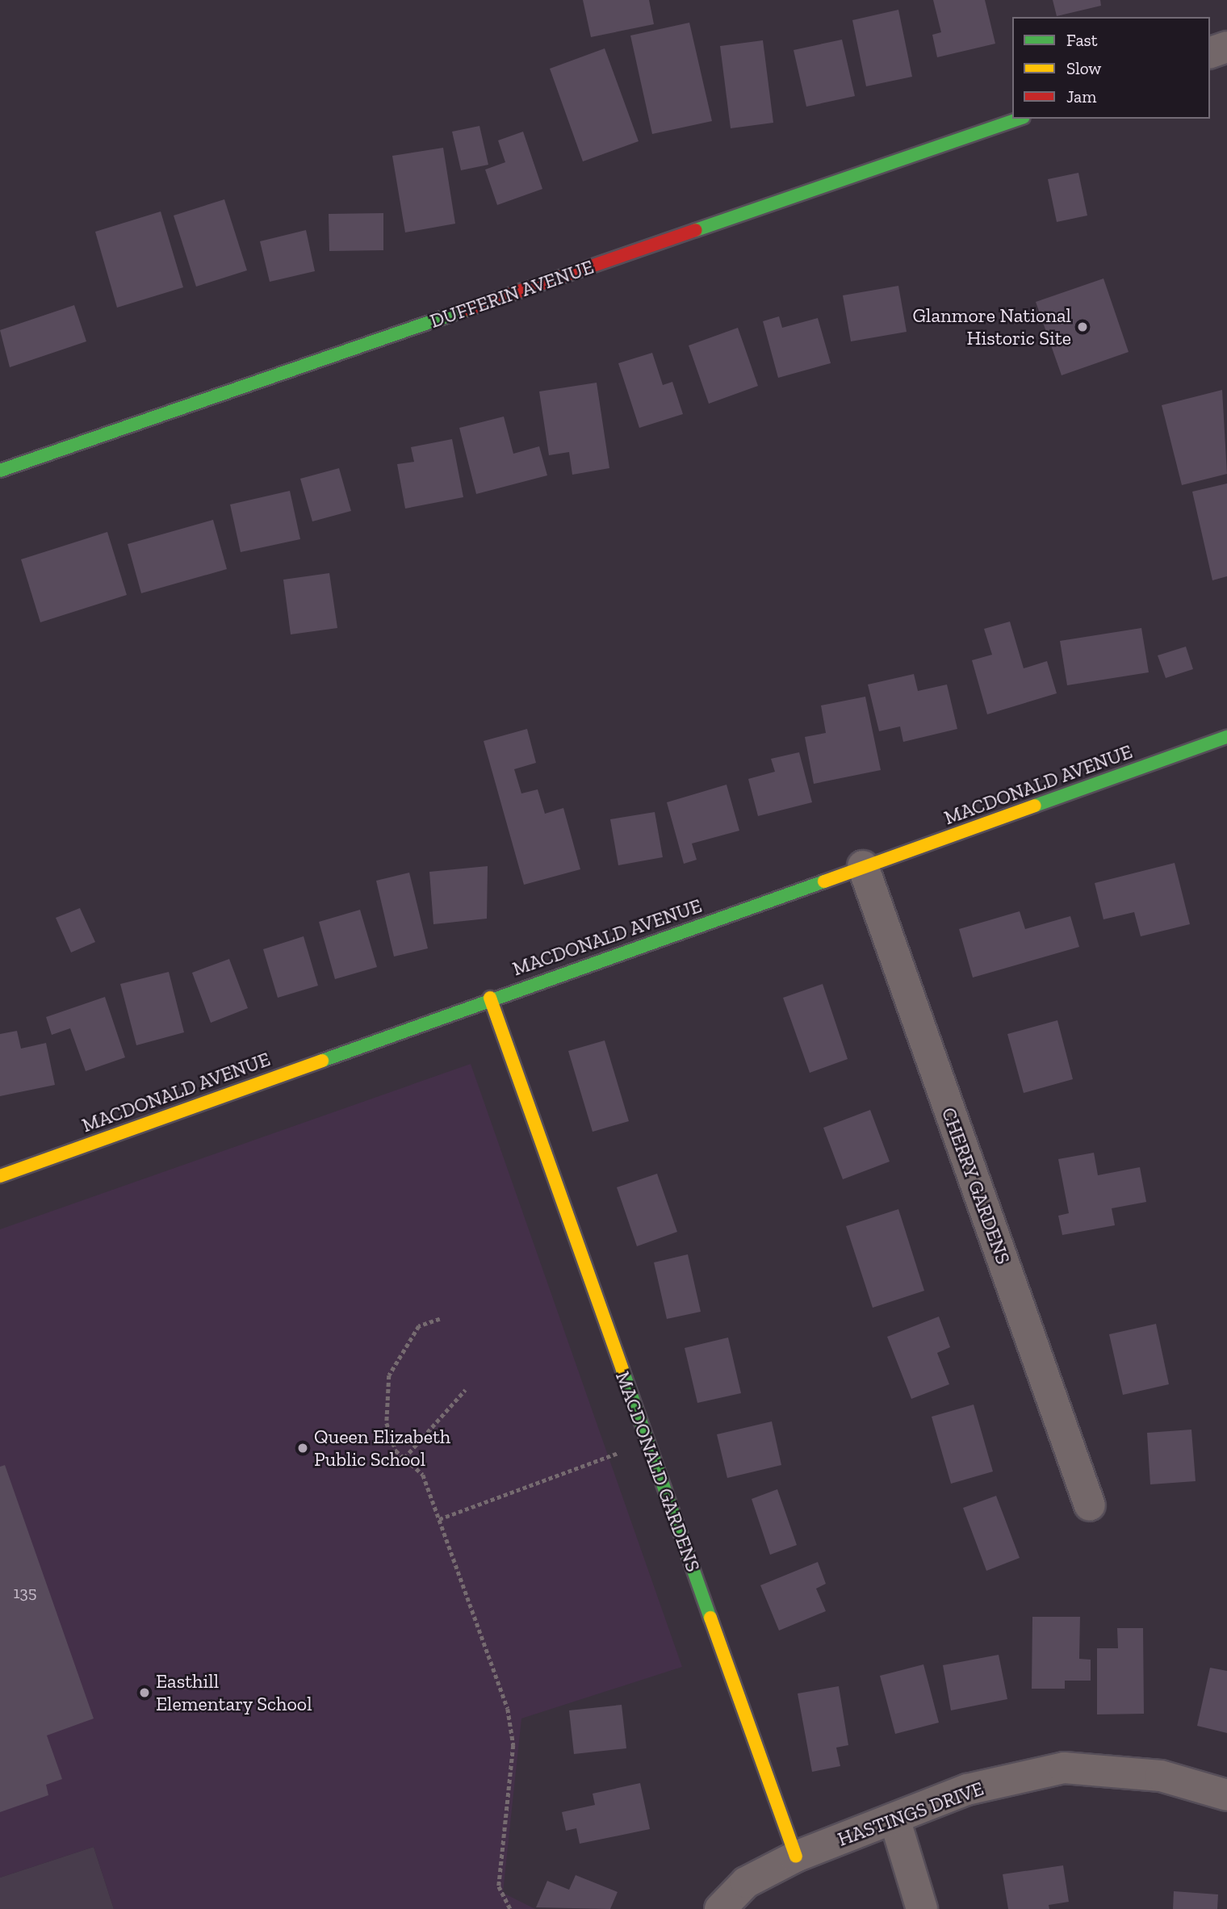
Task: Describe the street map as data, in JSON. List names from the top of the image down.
{
  "streets": {
    "street": [
      "DUFFERIN AVENUE",
      "MACDONALD AVENUE",
      "CHERRY GARDENS",
      "MACDONALD GARDENS",
      "HASTINGS DRIVE"
    ]
  },
  "crossings": [
    ["MACDONALD AVENUE", "CHERRY GARDENS"],
    ["MACDONALD AVENUE", "MACDONALD GARDENS"],
    ["MACDONALD GARDENS", "HASTINGS DRIVE"]
  ],
  "places": ["Glanmore National Historic Site", "Queen Elizabeth Public School", "Easthill Elementary School"],
  "house_numbers": ["135"],
  "legend": ["Fast", "Slow", "Jam"]
}
